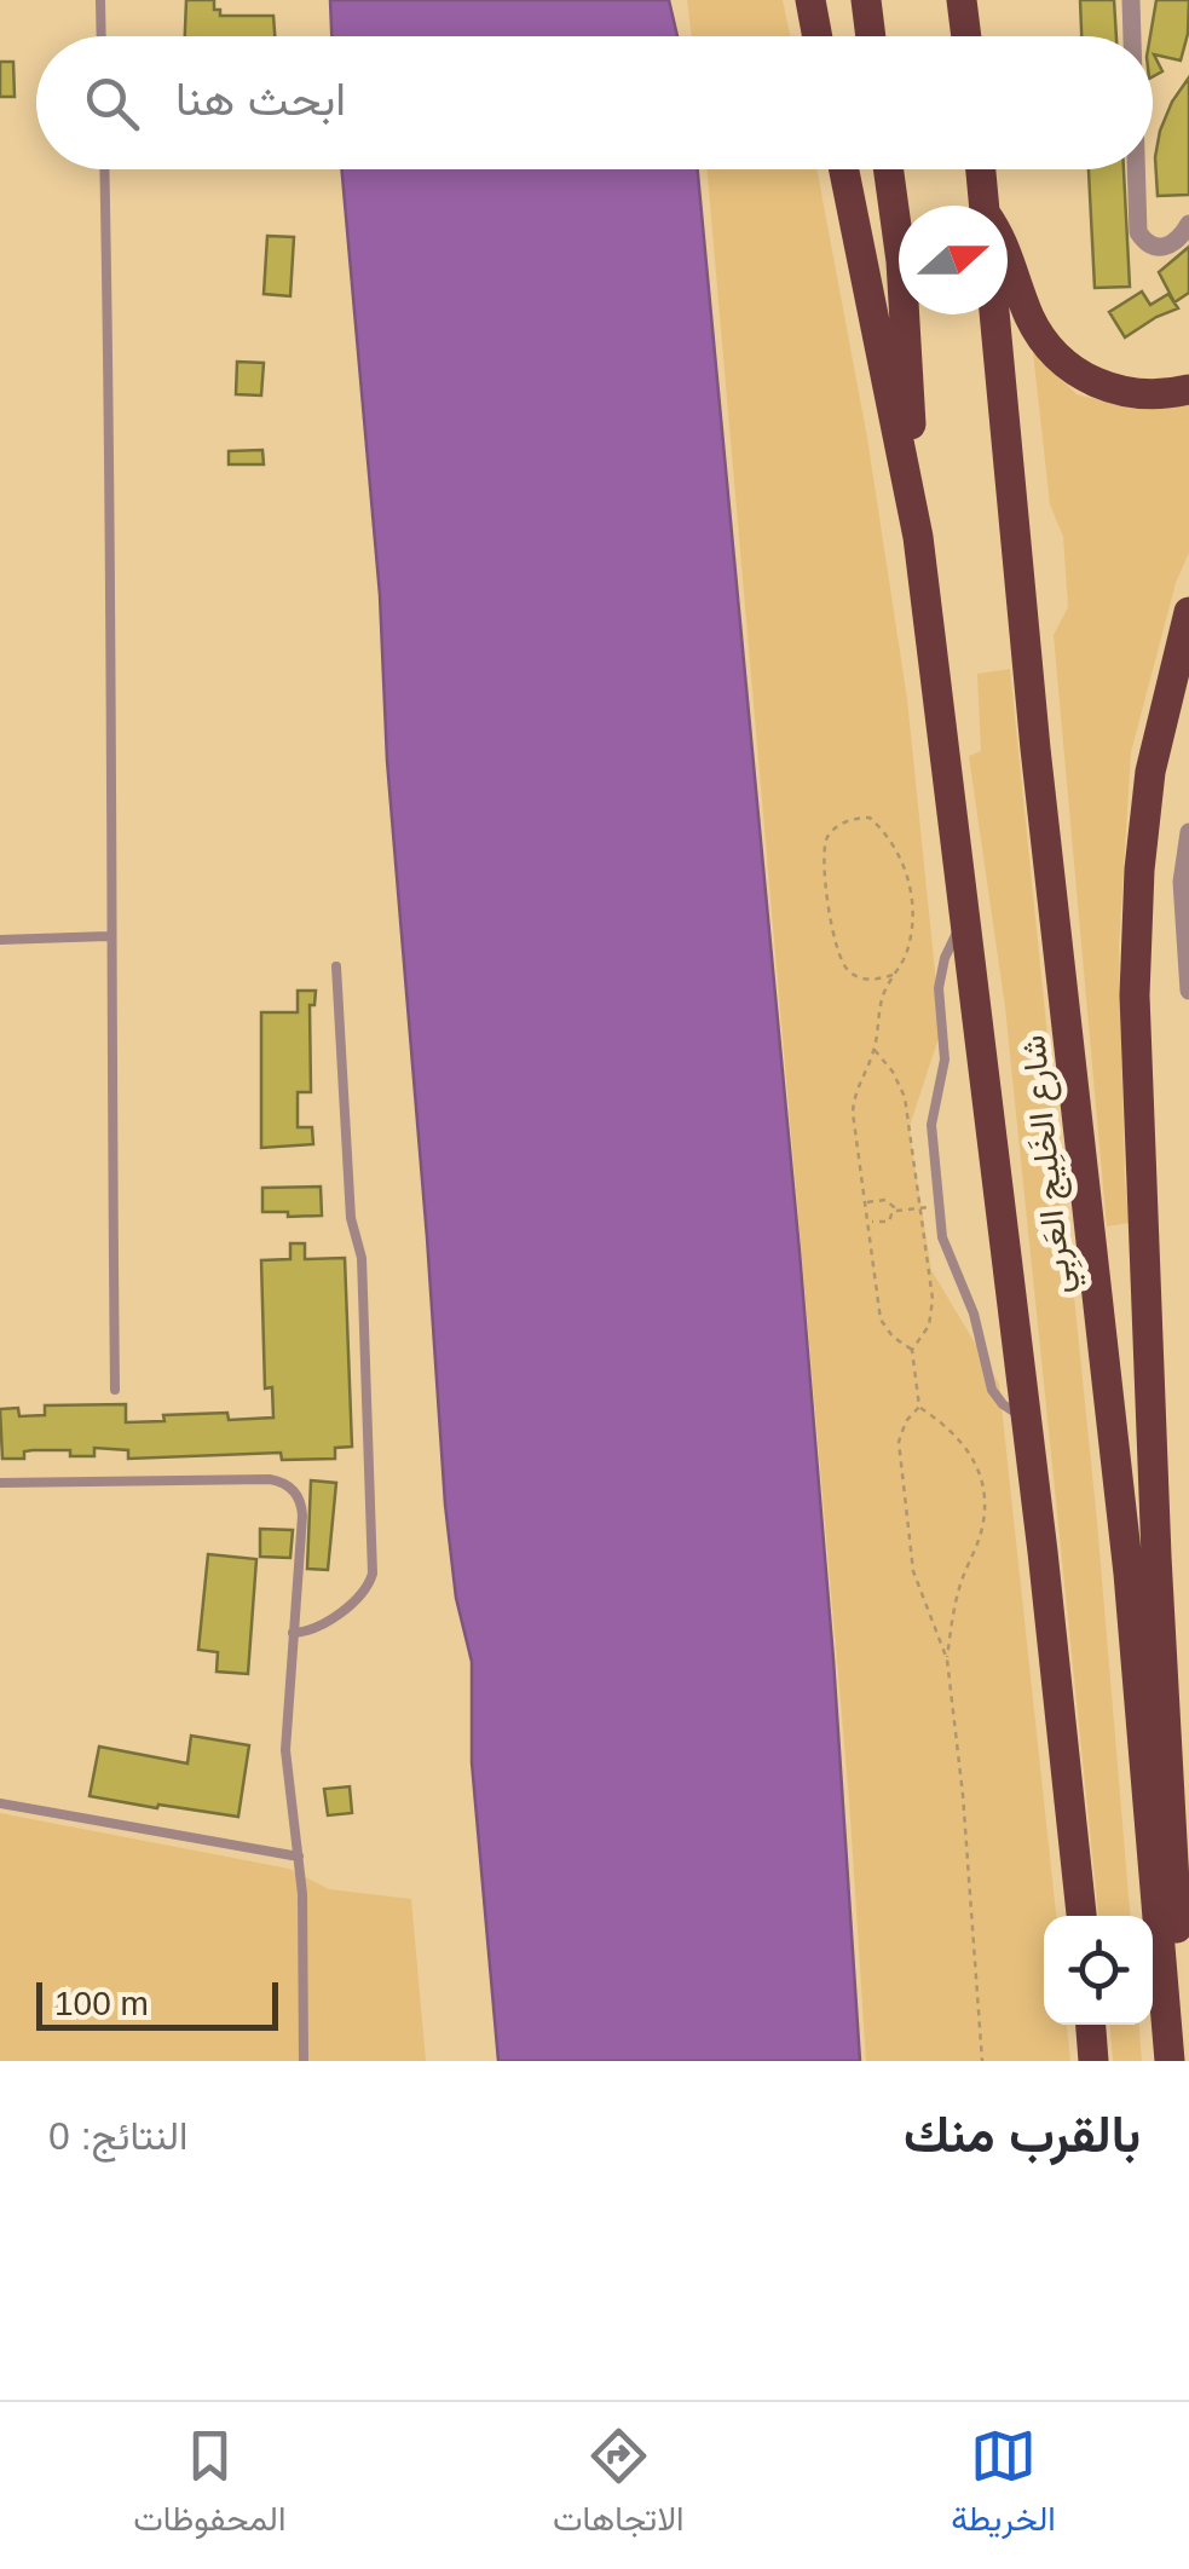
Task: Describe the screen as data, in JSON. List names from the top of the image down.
{
  "streets": {
    "highway": ["شارع الخَلِيج العَربِي"]
  },
  "scale_bar": "100 m",
  "north": "right",
  "page": {
    "search": "ابحث هنا",
    "scale": "100 m",
    "heading": ["بالقرب منك", "النتائج: 0"],
    "nav": ["الخريطة", "الاتجاهات", "المحفوظات"]
  }
}
